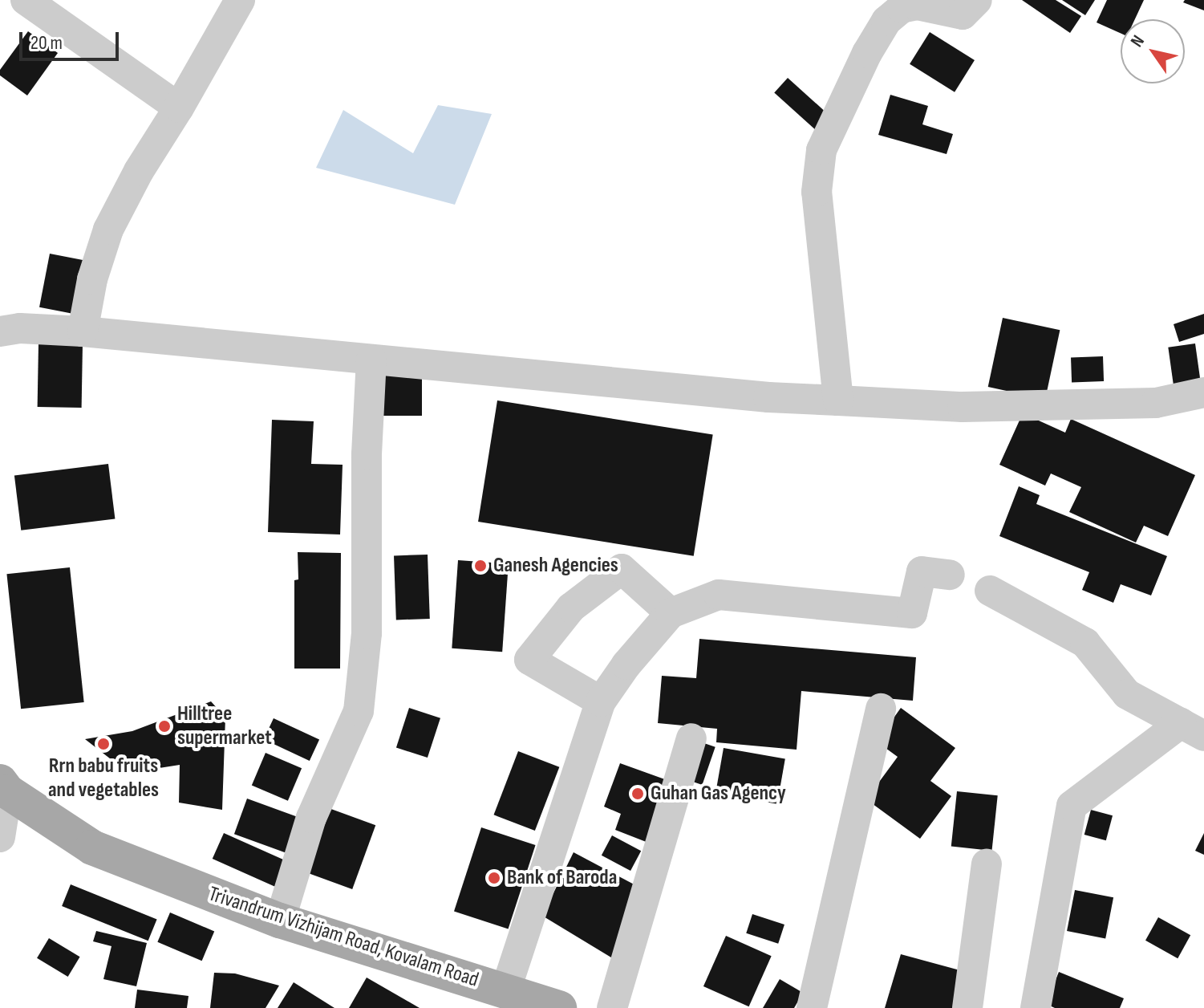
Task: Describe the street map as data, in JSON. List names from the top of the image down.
{
  "streets": {
    "main road": ["Trivandrum Vizhijam Road, Kovalam Road"]
  },
  "places": [
    "Ganesh Agencies",
    "Hilltree supermarket",
    "Rrn babu fruits and vegetables",
    "Guhan Gas Agency",
    "Bank of Baroda"
  ],
  "scale_bar": "20 m",
  "north": "top left"
}
